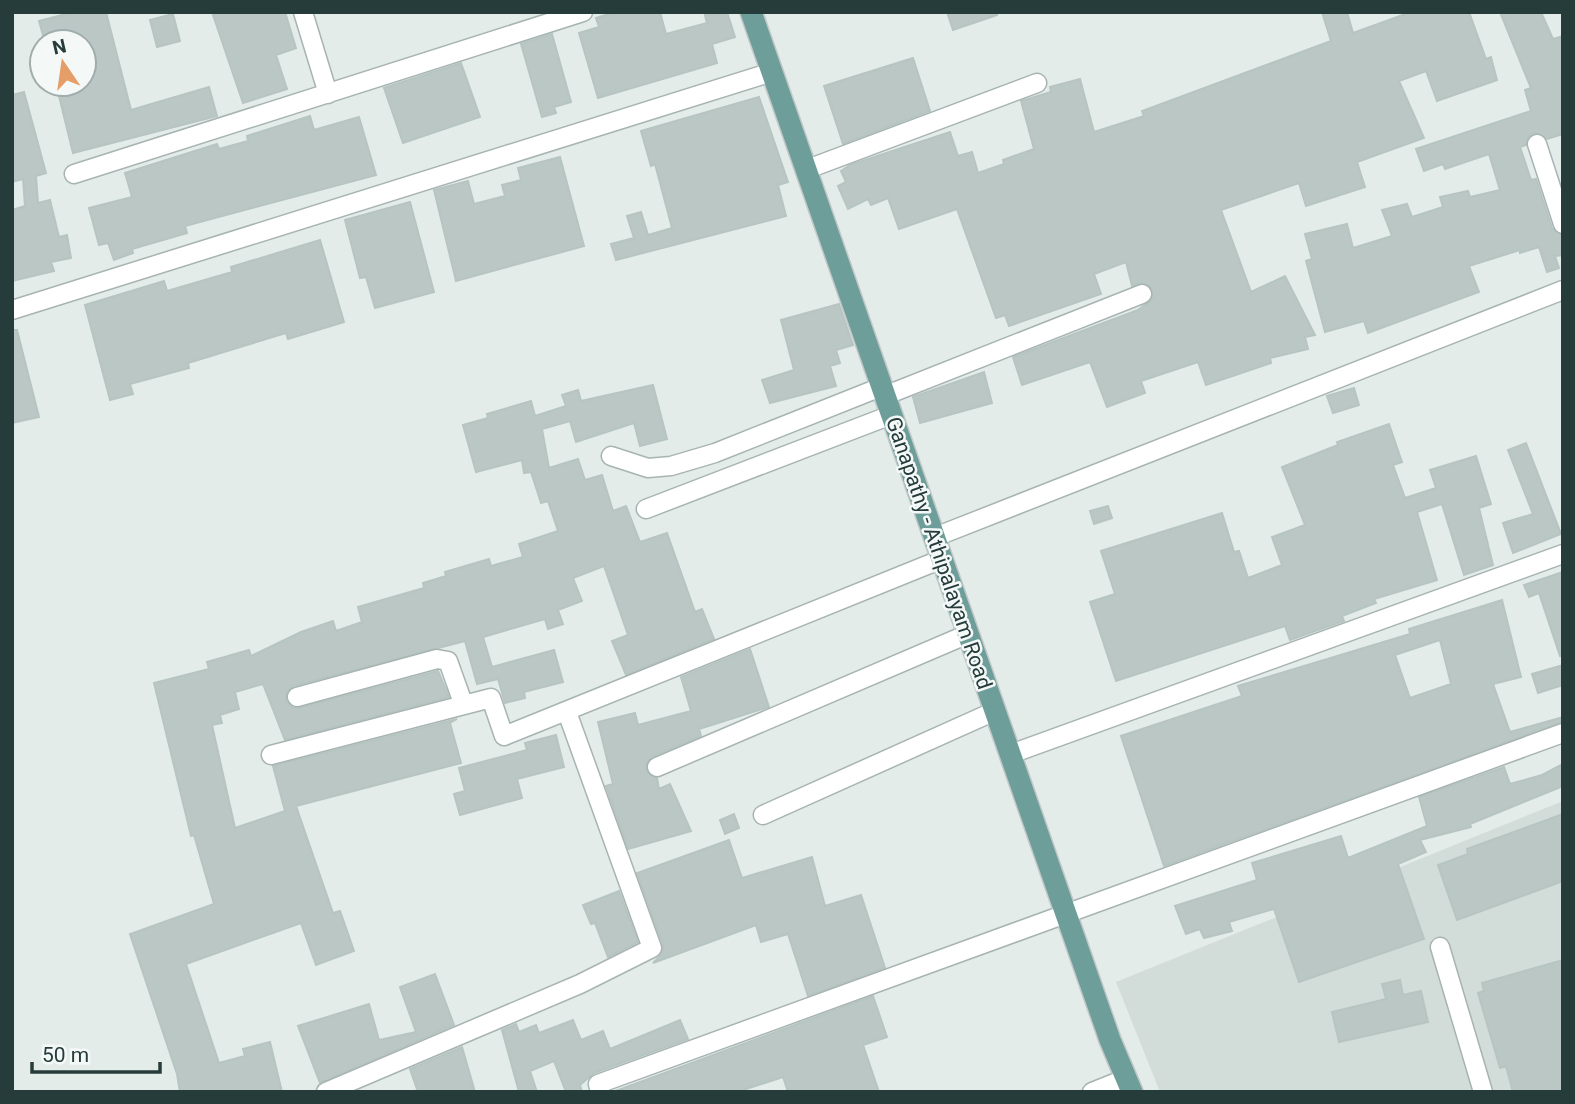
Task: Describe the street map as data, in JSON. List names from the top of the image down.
{
  "streets": {
    "main road": ["Ganapathy - Athipalayam Road"]
  },
  "scale_bar": "50 m",
  "north": "top"
}
